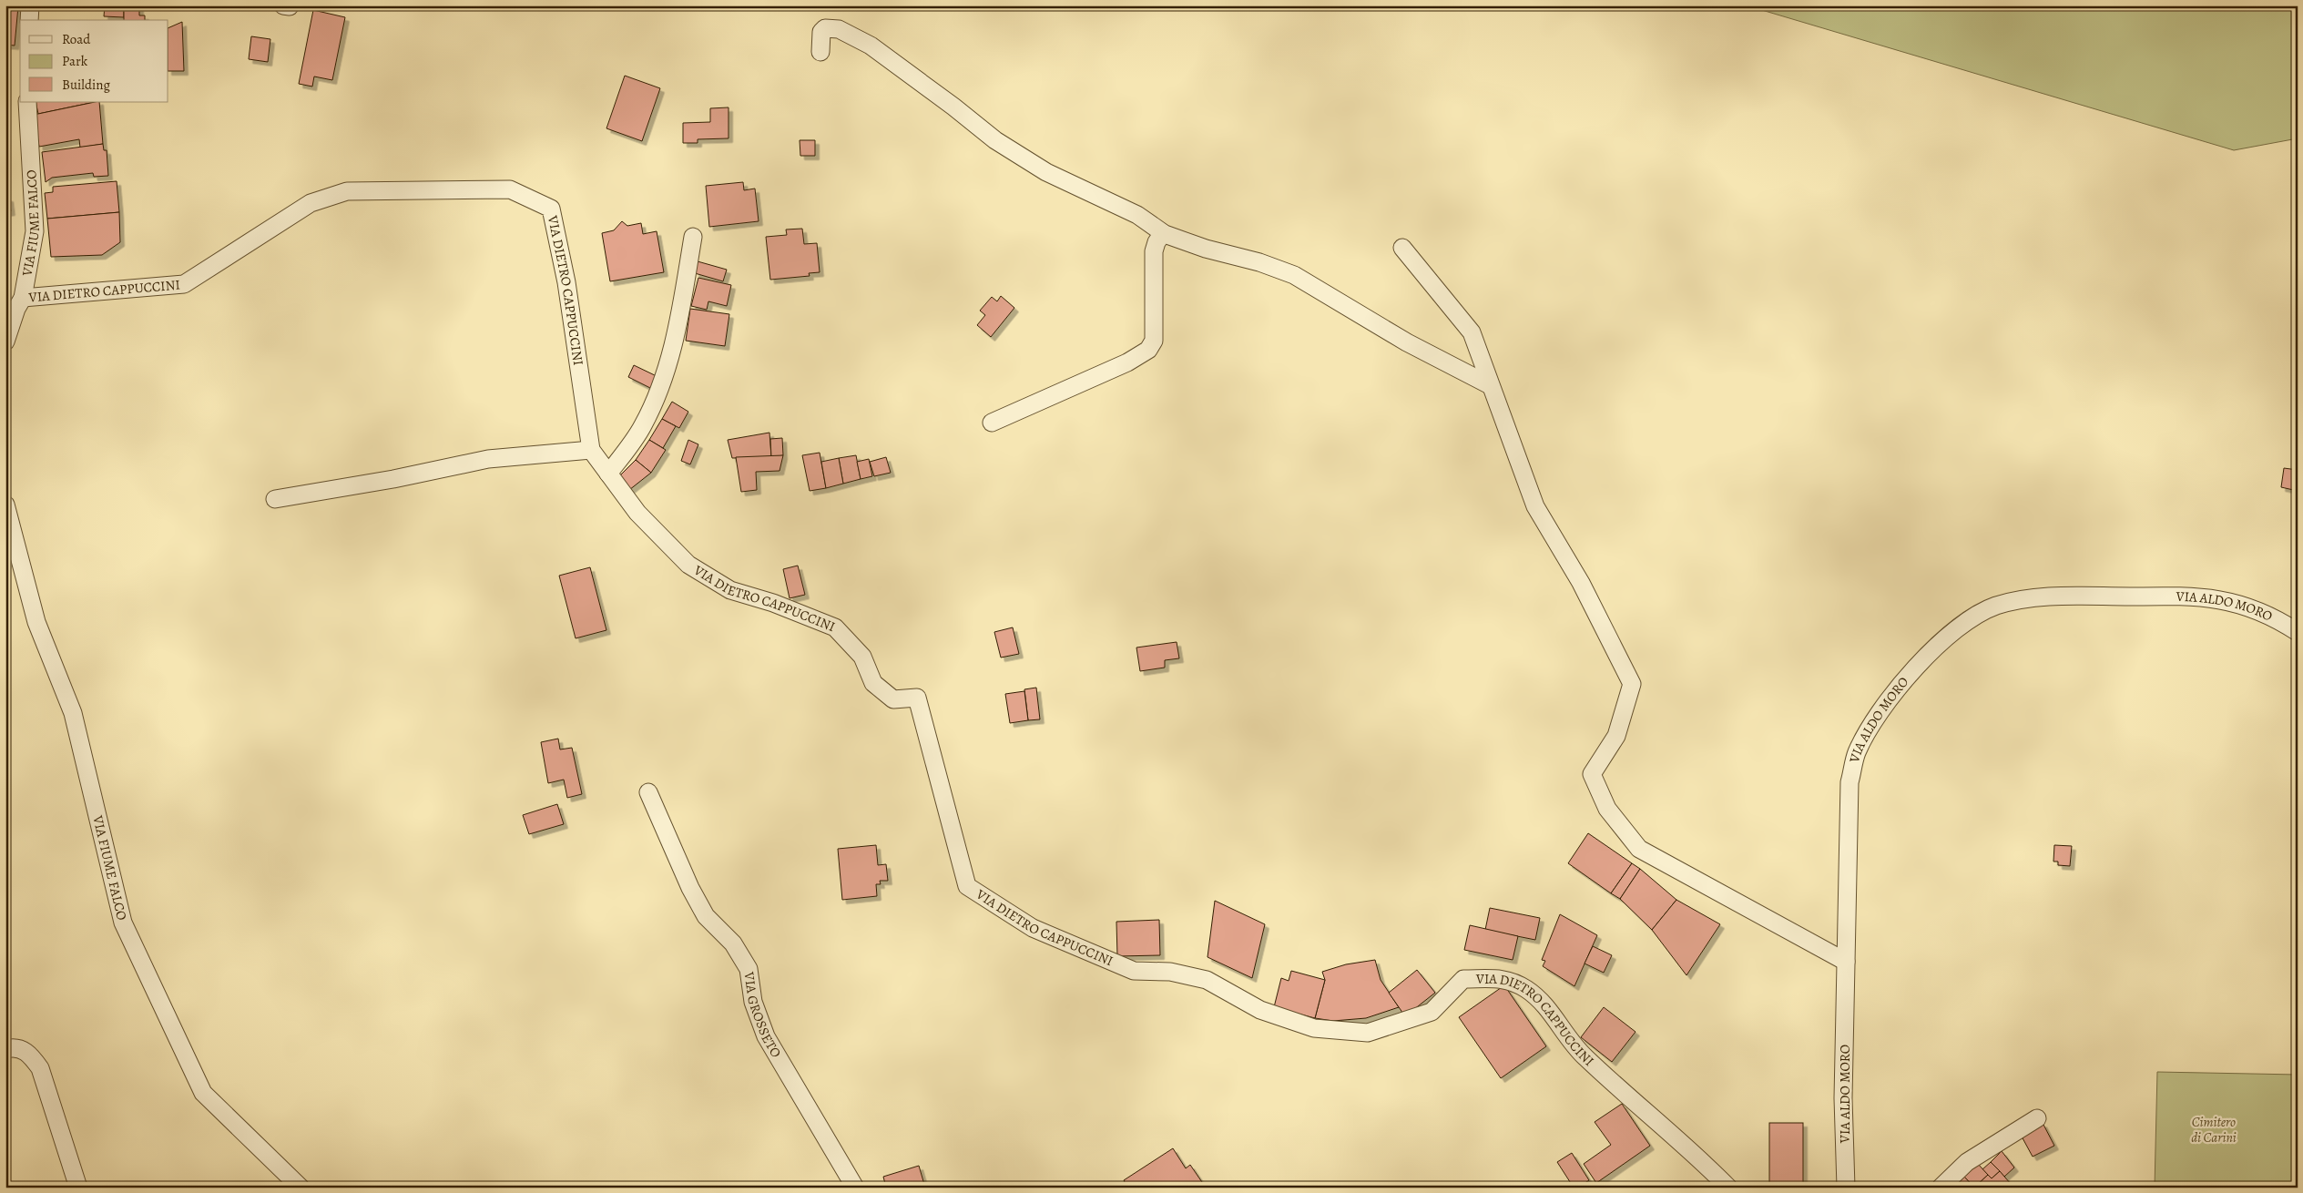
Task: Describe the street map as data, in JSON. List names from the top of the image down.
{
  "streets": {
    "street": [
      "VIA FIUME FALCO",
      "VIA DIETRO CAPPUCCINI",
      "VIA ALDO MORO",
      "VIA GROSSETO"
    ]
  },
  "crossings": [
    ["VIA FIUME FALCO", "VIA DIETRO CAPPUCCINI"]
  ],
  "parks": ["Cimitero di Carini"],
  "legend": ["Road", "Park", "Building"]
}
